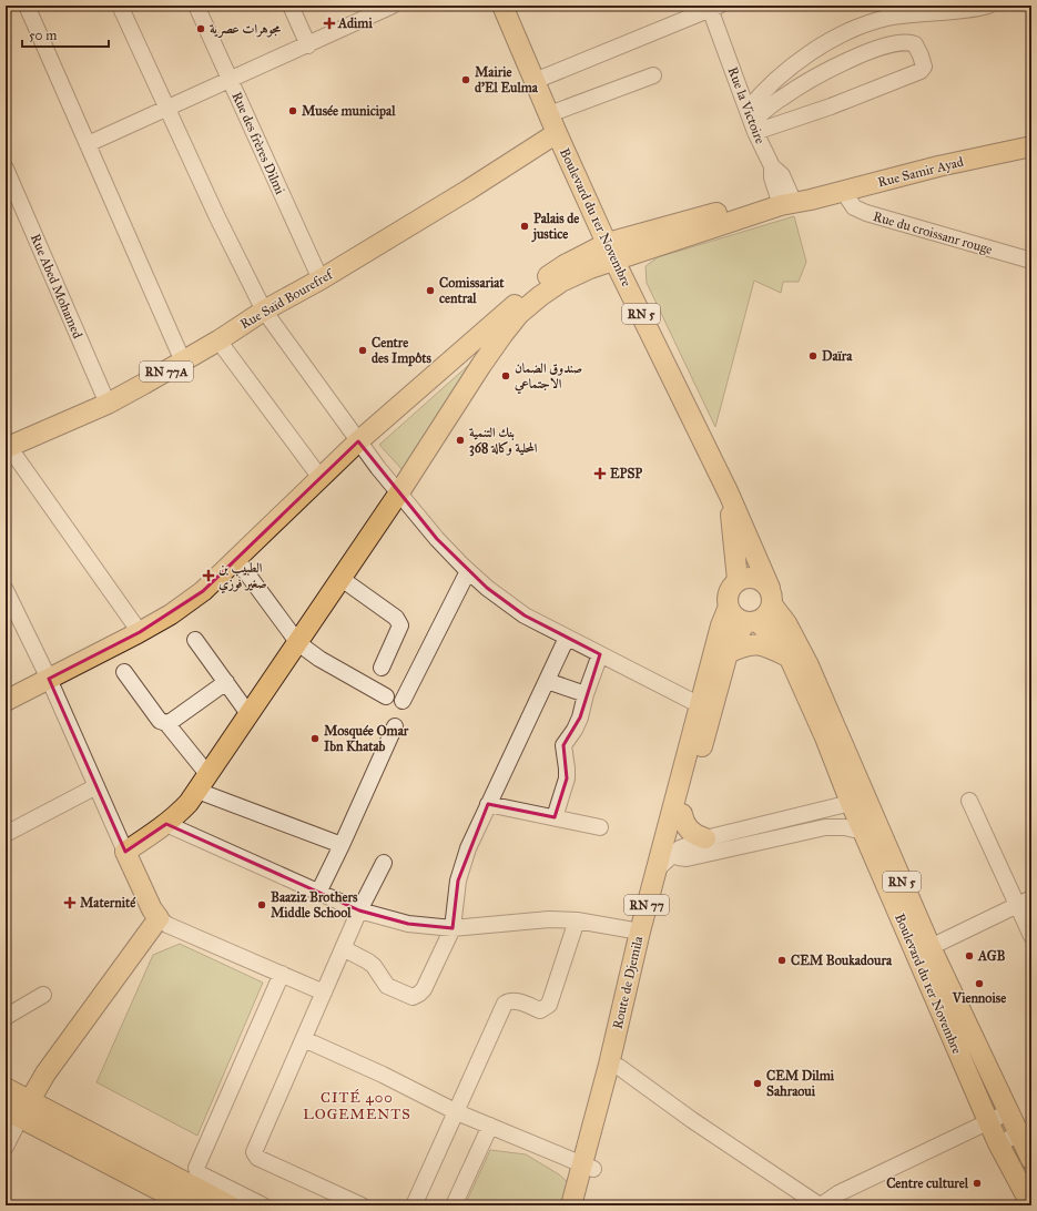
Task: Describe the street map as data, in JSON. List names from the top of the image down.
{
  "streets": {
    "main road": [
      "Rue Samir Ayad",
      "Boulevard du 1er Novembre",
      "Rue Saïd Bourefref",
      "RN 5",
      "RN 77A",
      "RN 77",
      "Route de Djemila"
    ],
    "street": [
      "Rue la Victoire",
      "Rue des frères Dilmi",
      "Rue du croissanr rouge",
      "Rue Abed Mohamed"
    ]
  },
  "crossings": [
    ["Rue la Victoire", "Rue Samir Ayad"],
    ["Rue des frères Dilmi", "Rue Saïd Bourefref"],
    ["Rue Samir Ayad", "Boulevard du 1er Novembre"],
    ["Rue Samir Ayad", "Rue du croissanr rouge"],
    ["Boulevard du 1er Novembre", "Rue Saïd Bourefref"],
    ["Boulevard du 1er Novembre", "RN 5"],
    ["Boulevard du 1er Novembre", "Route de Djemila"],
    ["Rue Abed Mohamed", "Rue Saïd Bourefref"],
    ["Rue Saïd Bourefref", "RN 5"]
  ],
  "districts": ["CITÉ 400 LOGEMENTS"],
  "places": {
    "health": [
      "Adimi",
      "EPSP",
      "الطبيب بن صغير فوزي",
      "Maternité"
    ],
    "other": [
      "مجوهرات عصرية",
      "Mairie d'El Eulma",
      "Musée municipal",
      "Palais de justice",
      "Comissariat central",
      "Centre des Impôts",
      "Daïra",
      "صندوق الضمان الاجتماعي",
      "بنك التنمية المحلية وكالة 368",
      "Mosquée Omar Ibn Khatab",
      "Baaziz Brothers Middle School",
      "AGB",
      "CEM Boukadoura",
      "Viennoise",
      "CEM Dilmi Sahraoui",
      "Centre culturel"
    ]
  },
  "scale_bar": "50 m"
}
